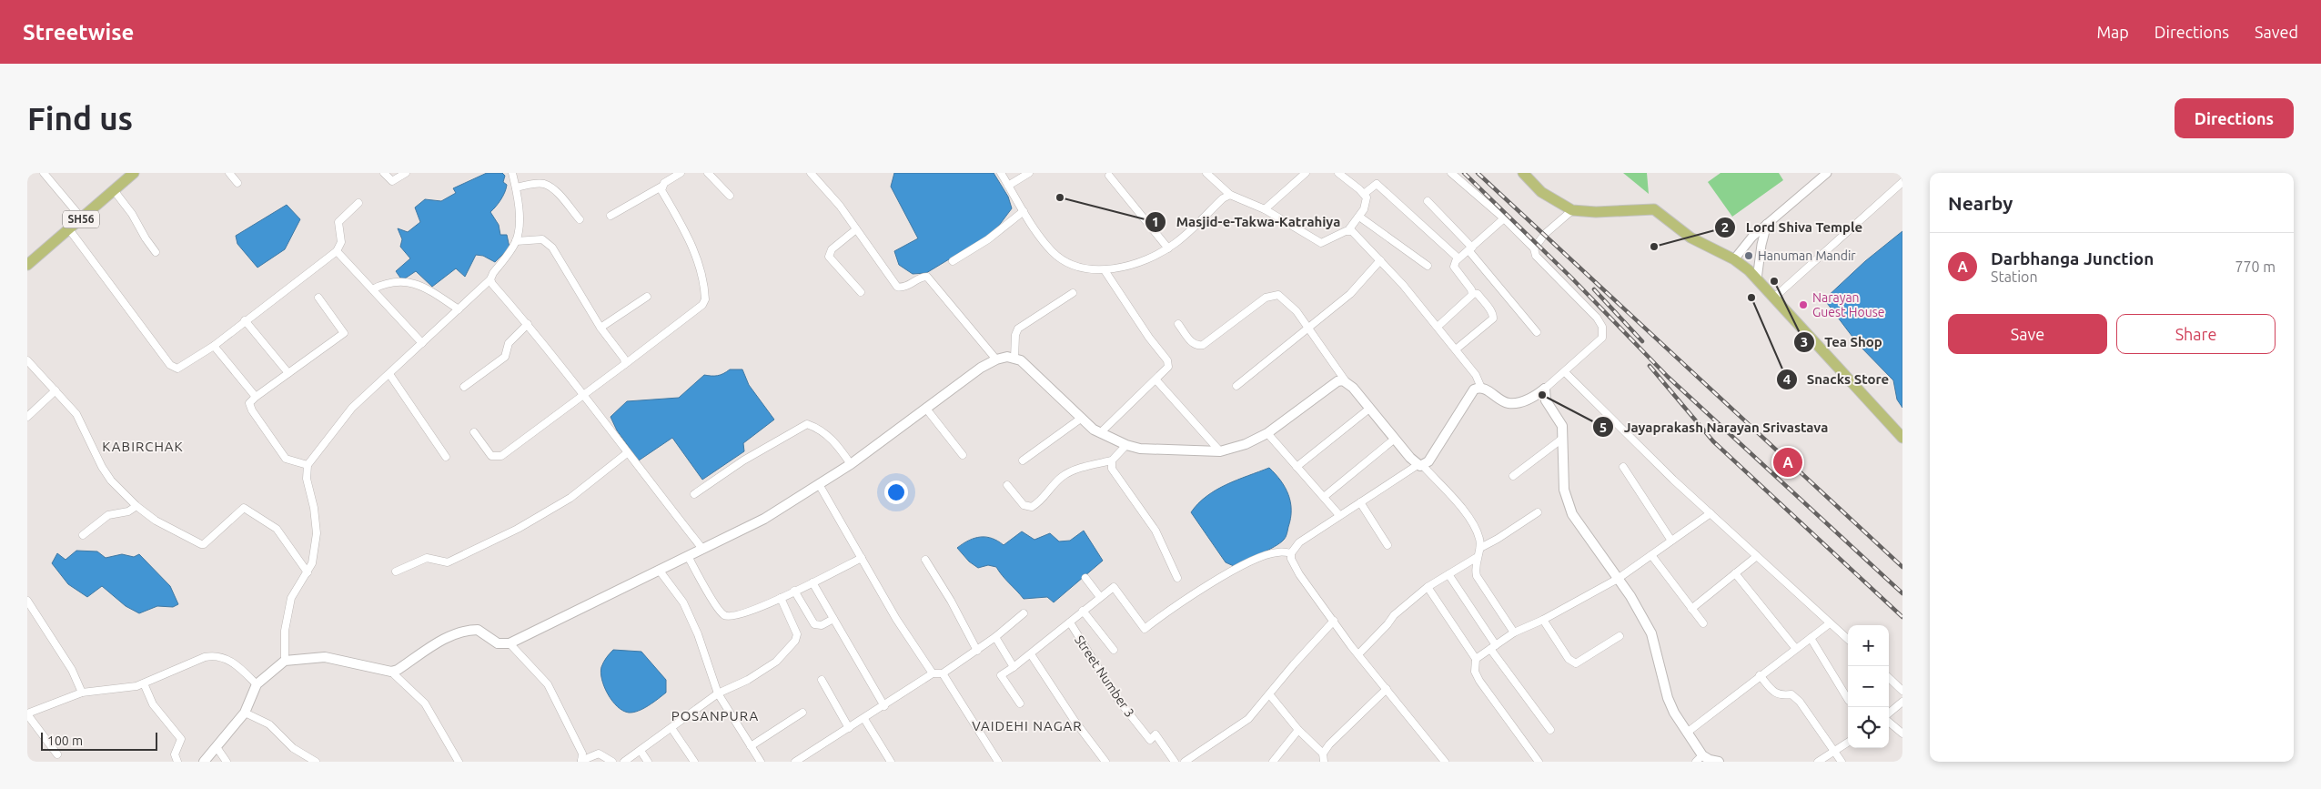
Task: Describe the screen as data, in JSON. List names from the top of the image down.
{
  "streets": {
    "main road": ["SH56"],
    "street": ["Street Number 3"]
  },
  "districts": ["KABIRCHAK", "POSANPURA", "VAIDEHI NAGAR"],
  "places": [
    "Masjid-e-Takwa-Katrahiya",
    "Lord Shiva Temple",
    "Hanuman Mandir",
    "Tea Shop",
    "Snacks Store",
    "Narayan Guest House",
    "Jayaprakash Narayan Srivastava"
  ],
  "scale_bar": "100 m",
  "page": {
    "header": "Streetwise",
    "nav": ["Map", "Directions", "Saved"],
    "buttons": [
      "Directions",
      ["Save", "Share"]
    ],
    "title": "Find us",
    "heading": "Nearby",
    "list": [
      {
        "mark": "A",
        "name": "Darbhanga Junction",
        "note": "Station",
        "value": "770 m"
      }
    ],
    "pins": "A",
    "map_buttons": ["+", "−"],
    "scale": "100 m"
  }
}
